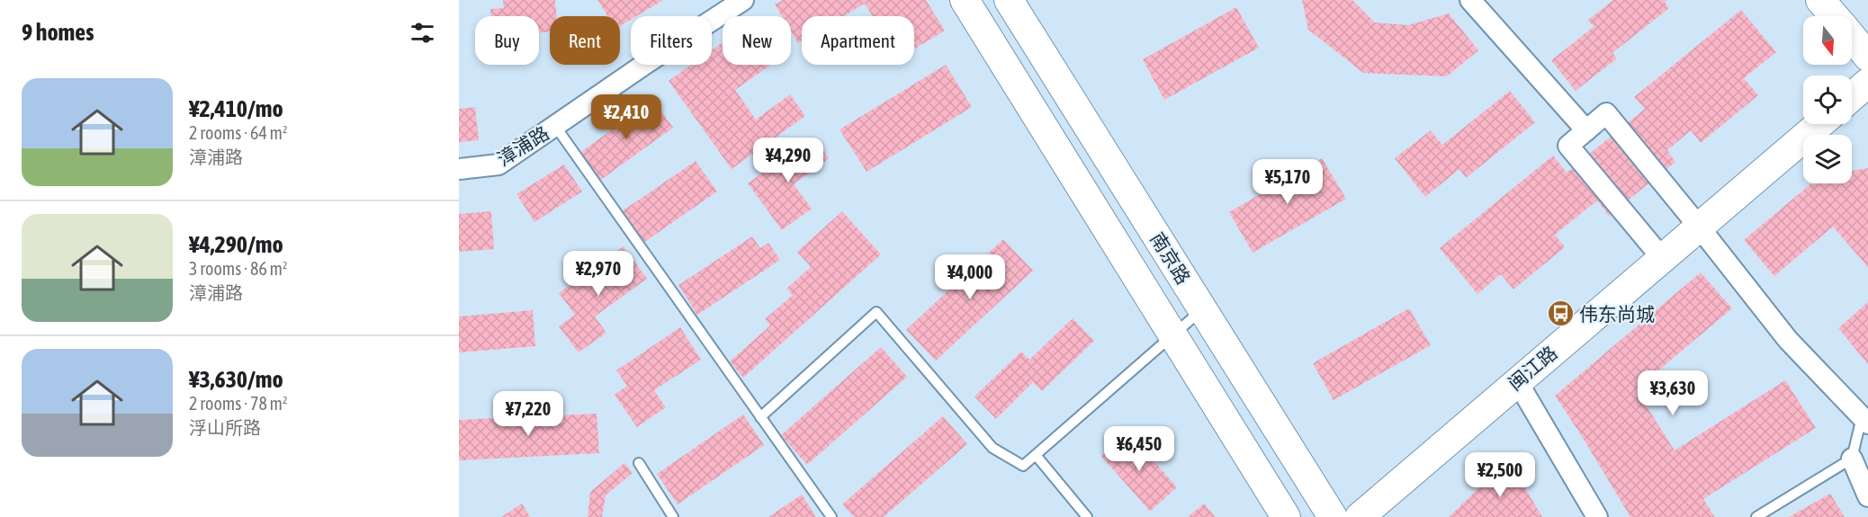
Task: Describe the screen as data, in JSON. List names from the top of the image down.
{
  "streets": {
    "main road": ["南京路", "闽江路"],
    "street": ["漳浦路"]
  },
  "places": {
    "bus stop": ["伟东尚城"]
  },
  "north": "bottom",
  "page": {
    "heading": "9 homes",
    "chip": [
      "Buy",
      "Rent",
      "Filters",
      "New",
      "Apartment"
    ],
    "list": [
      {
        "name": "¥2,410/mo",
        "note": "2 rooms · 64 m² · 漳浦路"
      },
      {
        "name": "¥4,290/mo",
        "note": "3 rooms · 86 m² · 漳浦路"
      },
      {
        "name": "¥3,630/mo",
        "note": "2 rooms · 78 m² · 浮山所路"
      }
    ],
    "price": [
      "¥2,410",
      "¥4,290",
      "¥5,170",
      "¥2,970",
      "¥4,000",
      "¥3,630",
      "¥7,220",
      "¥6,450",
      "¥2,500"
    ]
  }
}
